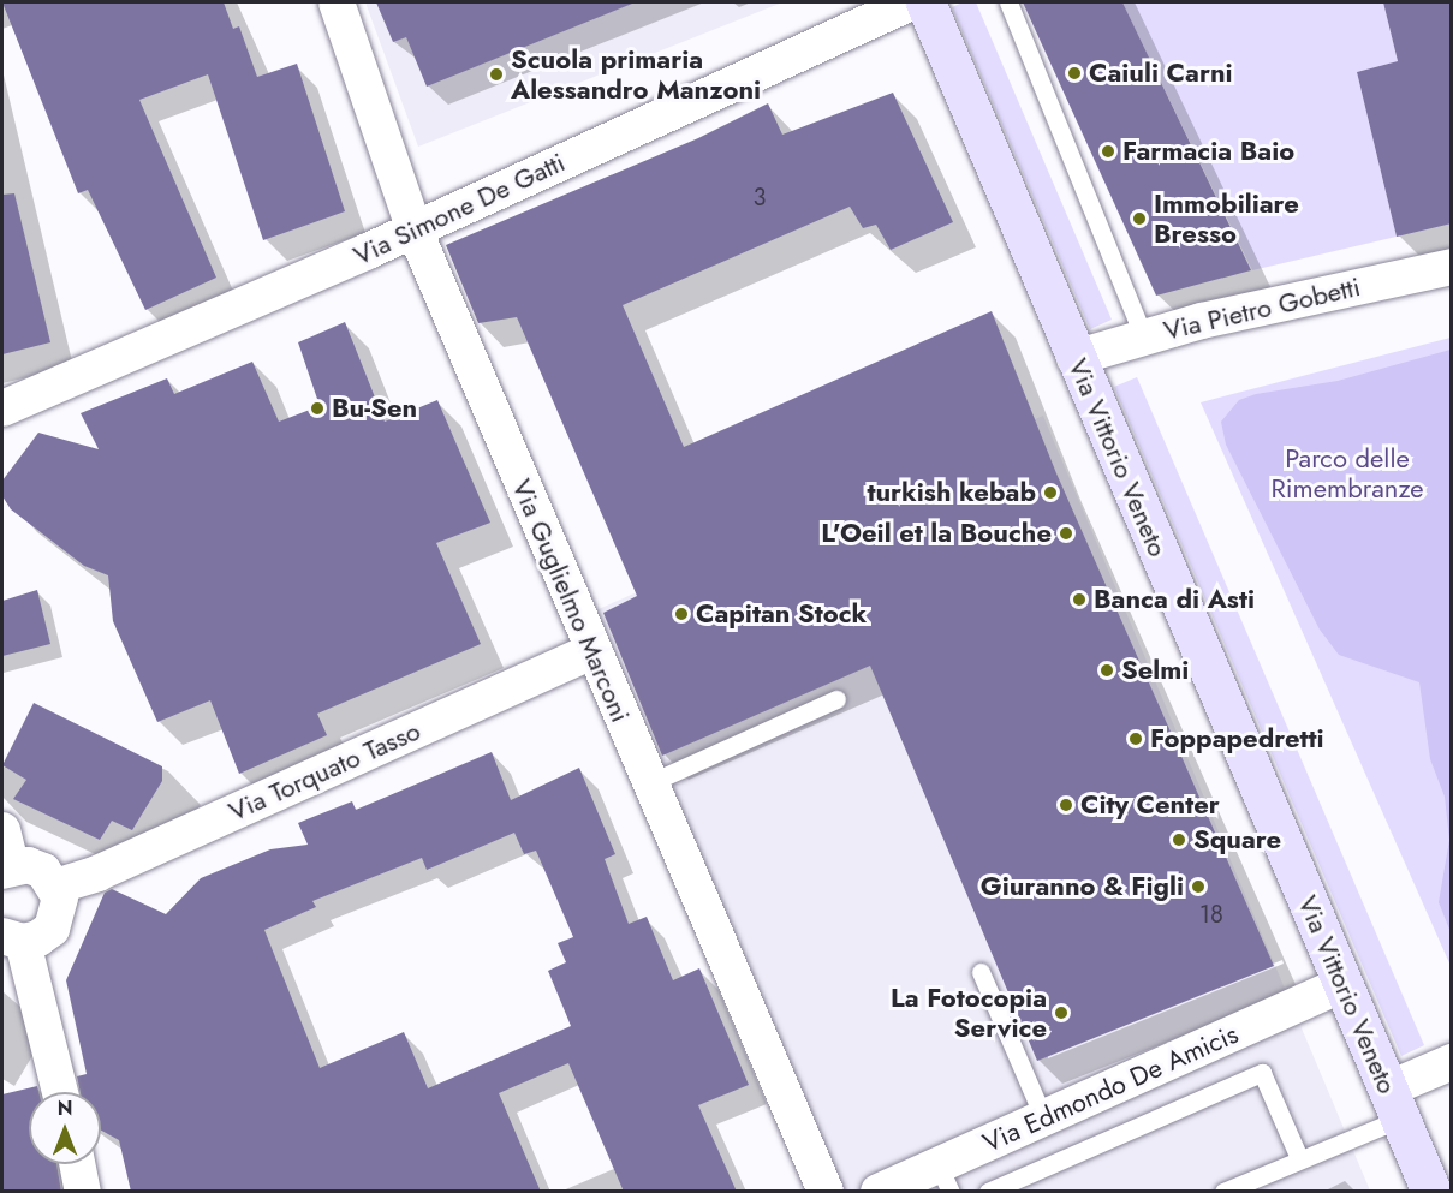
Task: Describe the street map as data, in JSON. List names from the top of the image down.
{
  "streets": {
    "main road": ["Via Vittorio Veneto"],
    "street": [
      "Via Simone De Gatti",
      "Via Pietro Gobetti",
      "Via Guglielmo Marconi",
      "Via Torquato Tasso",
      "Via Edmondo De Amicis"
    ]
  },
  "crossings": [
    ["Via Simone De Gatti", "Via Guglielmo Marconi"],
    ["Via Pietro Gobetti", "Via Vittorio Veneto"],
    ["Via Vittorio Veneto", "Via Edmondo De Amicis"],
    ["Via Guglielmo Marconi", "Via Torquato Tasso"]
  ],
  "parks": ["Parco delle Rimembranze"],
  "places": [
    "Caiuli Carni",
    "Scuola primaria Alessandro Manzoni",
    "Farmacia Baio",
    "Immobiliare Bresso",
    "Bu-Sen",
    "turkish kebab",
    "L'Oeil et la Bouche",
    "Banca di Asti",
    "Capitan Stock",
    "Selmi",
    "Foppapedretti",
    "City Center",
    "Square",
    "Giuranno & Figli",
    "La Fotocopia Service"
  ],
  "house_numbers": ["3", "18"],
  "north": "top"
}
